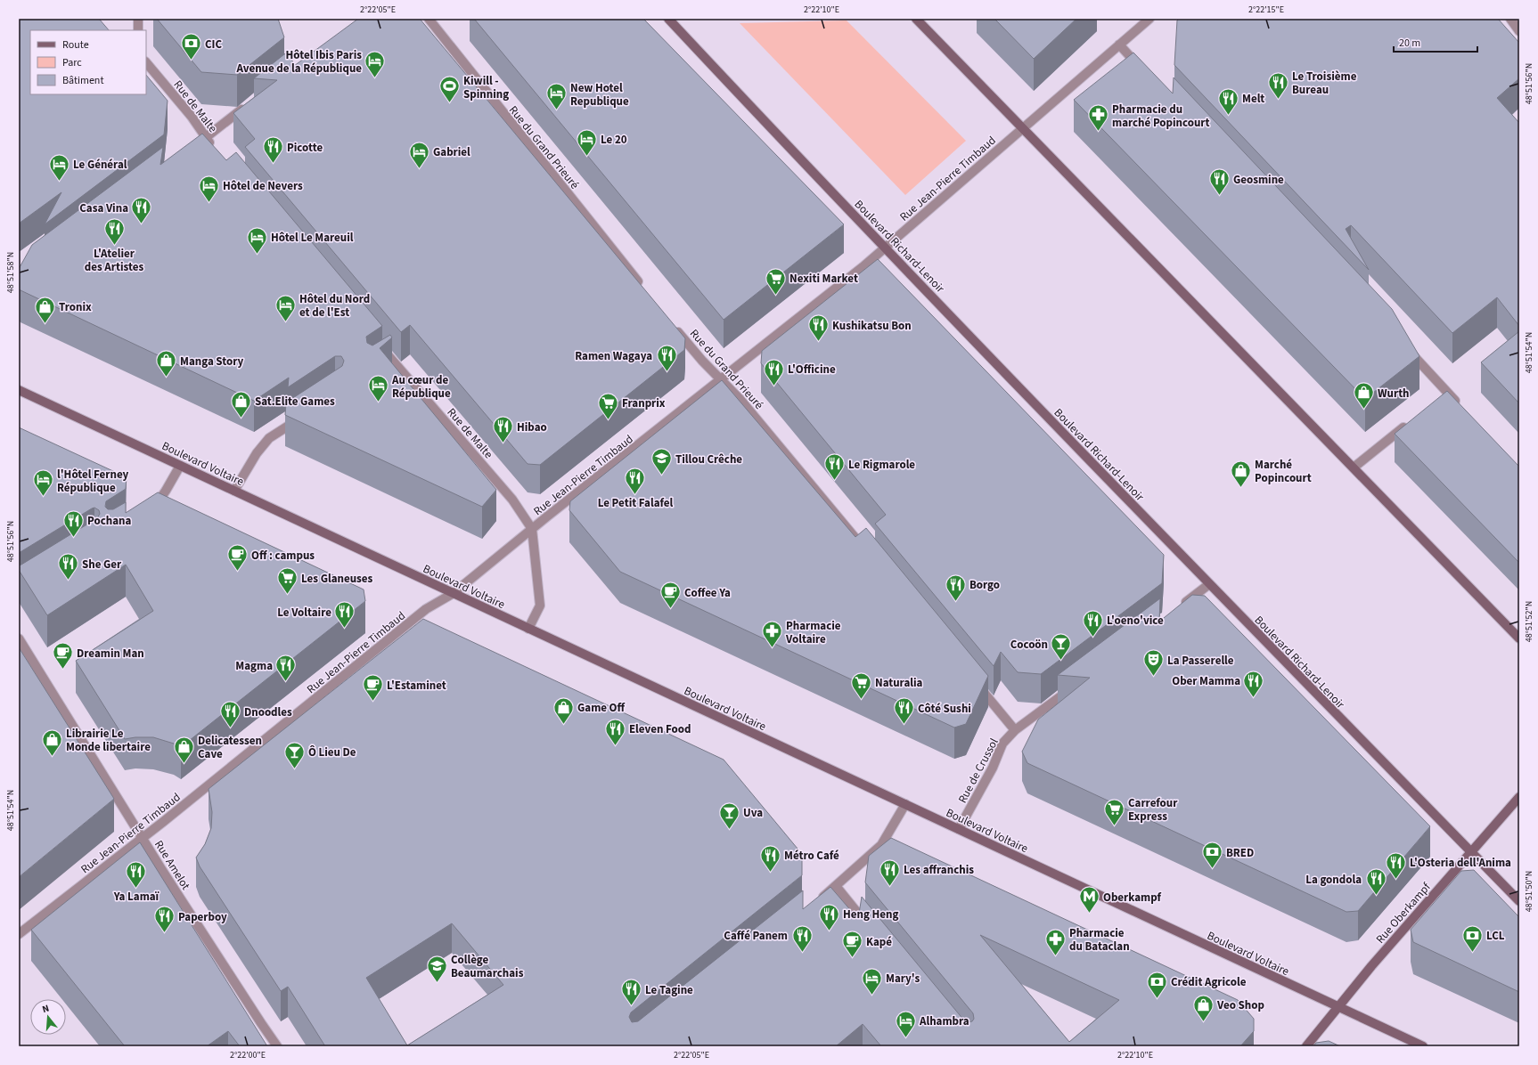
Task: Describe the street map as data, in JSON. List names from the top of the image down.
{
  "streets": {
    "street": [
      "Rue de Malte",
      "Rue du Grand Prieuré",
      "Rue Jean-Pierre Timbaud",
      "Boulevard Richard-Lenoir",
      "Boulevard Voltaire",
      "Rue de Crussol",
      "Rue Amelot",
      "Rue Oberkampf"
    ]
  },
  "crossings": [
    ["Rue de Malte", "Rue Jean-Pierre Timbaud"],
    ["Rue de Malte", "Boulevard Voltaire"],
    ["Rue du Grand Prieuré", "Rue Jean-Pierre Timbaud"],
    ["Rue Jean-Pierre Timbaud", "Boulevard Richard-Lenoir"],
    ["Rue Jean-Pierre Timbaud", "Boulevard Voltaire"],
    ["Rue Jean-Pierre Timbaud", "Rue Amelot"],
    ["Boulevard Richard-Lenoir", "Rue Oberkampf"],
    ["Boulevard Voltaire", "Rue de Crussol"],
    ["Boulevard Voltaire", "Rue Oberkampf"]
  ],
  "places": {
    "bank": [
      "CIC",
      "BRED",
      "LCL",
      "Crédit Agricole"
    ],
    "hotel": [
      "Hôtel Ibis Paris Avenue de la République",
      "New Hotel Republique",
      "Le 20",
      "Gabriel",
      "Le Général",
      "Hôtel de Nevers",
      "Hôtel Le Mareuil",
      "Hôtel du Nord et de l'Est",
      "Au cœur de République",
      "l'Hôtel Ferney République",
      "Mary's",
      "Alhambra"
    ],
    "restaurant": [
      "Le Troisième Bureau",
      "Melt",
      "Picotte",
      "Geosmine",
      "Casa Vina",
      "L'Atelier des Artistes",
      "Kushikatsu Bon",
      "Ramen Wagaya",
      "L'Officine",
      "Hibao",
      "Le Rigmarole",
      "Le Petit Falafel",
      "Pochana",
      "She Ger",
      "Borgo",
      "Le Voltaire",
      "L'oeno'vice",
      "Magma",
      "Ober Mamma",
      "Côté Sushi",
      "Dnoodles",
      "Eleven Food",
      "Métro Café",
      "L'Osteria dell'Anima",
      "Les affranchis",
      "Ya Lamaï",
      "La gondola",
      "Heng Heng",
      "Paperboy",
      "Caffé Panem",
      "Le Tagine"
    ],
    "sports": ["Kiwill - Spinning"],
    "pharmacy": ["Pharmacie du marché Popincourt", "Pharmacie Voltaire", "Pharmacie du Bataclan"],
    "supermarket": [
      "Nexiti Market",
      "Franprix",
      "Les Glaneuses",
      "Naturalia",
      "Carrefour Express"
    ],
    "shop": [
      "Tronix",
      "Manga Story",
      "Wurth",
      "Sat.Elite Games",
      "Marché Popincourt",
      "Game Off",
      "Librairie Le Monde libertaire",
      "Delicatessen Cave",
      "Veo Shop"
    ],
    "school or university": ["Tillou Crêche", "Collège Beaumarchais"],
    "cafe": [
      "Off : campus",
      "Coffee Ya",
      "Dreamin Man",
      "L'Estaminet",
      "Kapé"
    ],
    "bar": ["Cocoön", "Ô Lieu De", "Uva"],
    "theatre": ["La Passerelle"],
    "metro station": ["Oberkampf"]
  },
  "legend": ["Route", "Parc", "Bâtiment"],
  "scale_bar": "20 m",
  "north": "top",
  "coordinates": [
    "2°22'05\"E",
    "2°22'10\"E",
    "2°22'15\"E",
    "48°51'56\"N",
    "48°51'58\"N",
    "48°51'54\"N",
    "48°51'52\"N",
    "48°51'50\"N",
    "2°22'00\"E"
  ]
}
